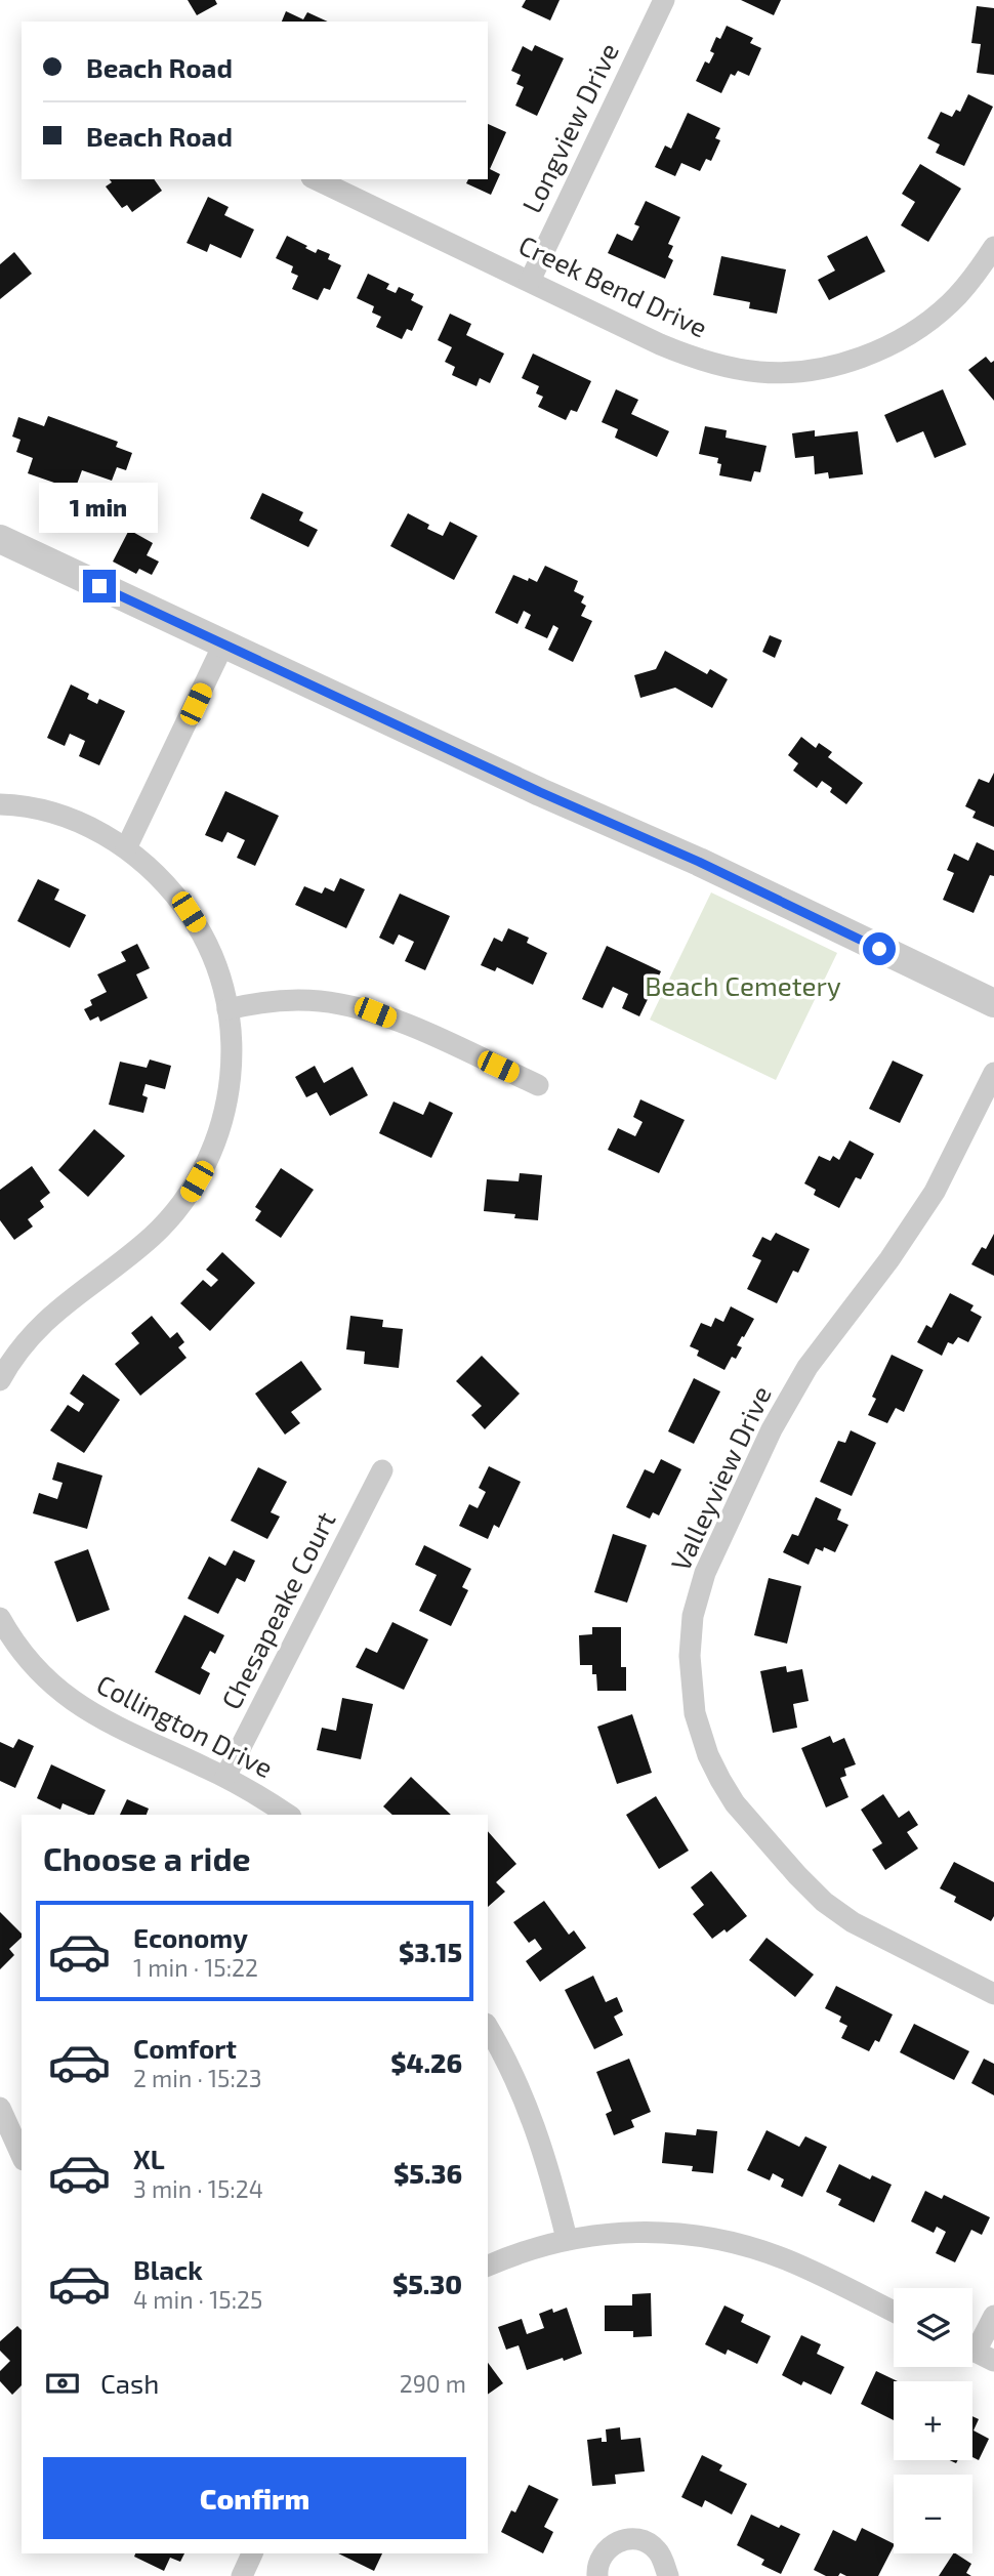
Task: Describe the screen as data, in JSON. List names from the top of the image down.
{
  "streets": {
    "street": [
      "Longview Drive",
      "Creek Bend Drive",
      "Valleyview Drive",
      "Chesapeake Court",
      "Collington Drive"
    ]
  },
  "crossings": [
    ["Longview Drive", "Creek Bend Drive"],
    ["Chesapeake Court", "Collington Drive"]
  ],
  "parks": ["Beach Cemetery"],
  "page": {
    "banner": ["Beach Road", "Beach Road"],
    "bubble": "1 min",
    "heading": "Choose a ride",
    "list": [
      {
        "name": "Economy",
        "note": "1 min · 15:22",
        "value": "$3.15"
      },
      {
        "name": "Comfort",
        "note": "2 min · 15:23",
        "value": "$4.26"
      },
      {
        "name": "XL",
        "note": "3 min · 15:24",
        "value": "$5.36"
      },
      {
        "name": "Black",
        "note": "4 min · 15:25",
        "value": "$5.30"
      }
    ],
    "map_buttons": ["+", "−"],
    "pay": ["Cash", "290 m"],
    "buttons": "Confirm"
  }
}
